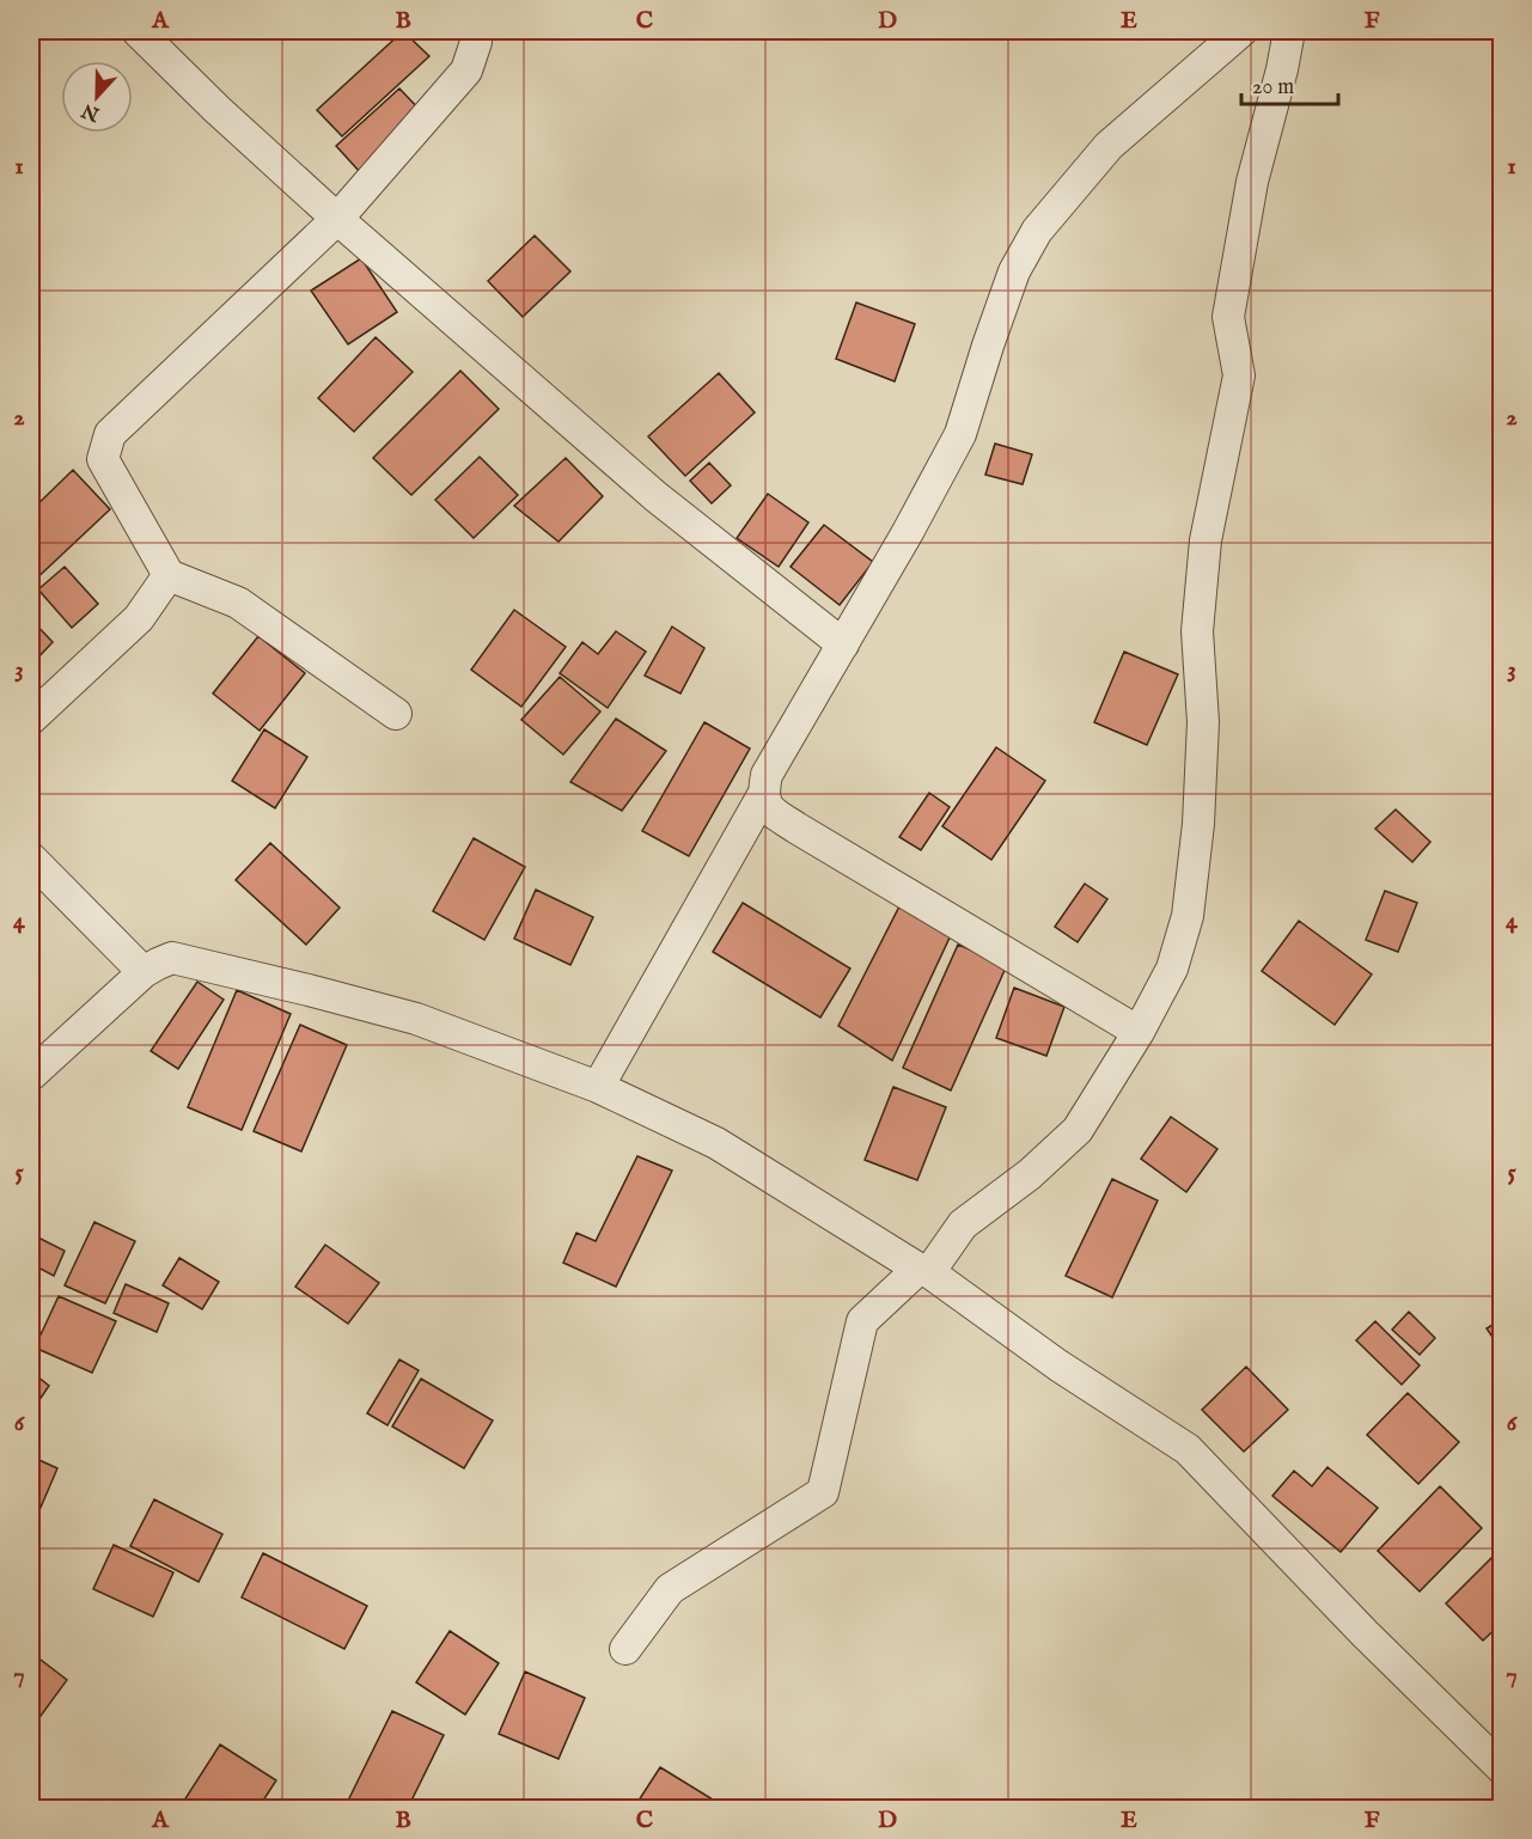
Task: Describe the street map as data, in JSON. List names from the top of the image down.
{
  "scale_bar": "20 m",
  "north": "bottom",
  "grid": {
    "columns": [
      "A",
      "B",
      "C",
      "D",
      "E",
      "F"
    ],
    "rows": [
      "1",
      "2",
      "3",
      "4",
      "5",
      "6",
      "7"
    ]
  }
}
